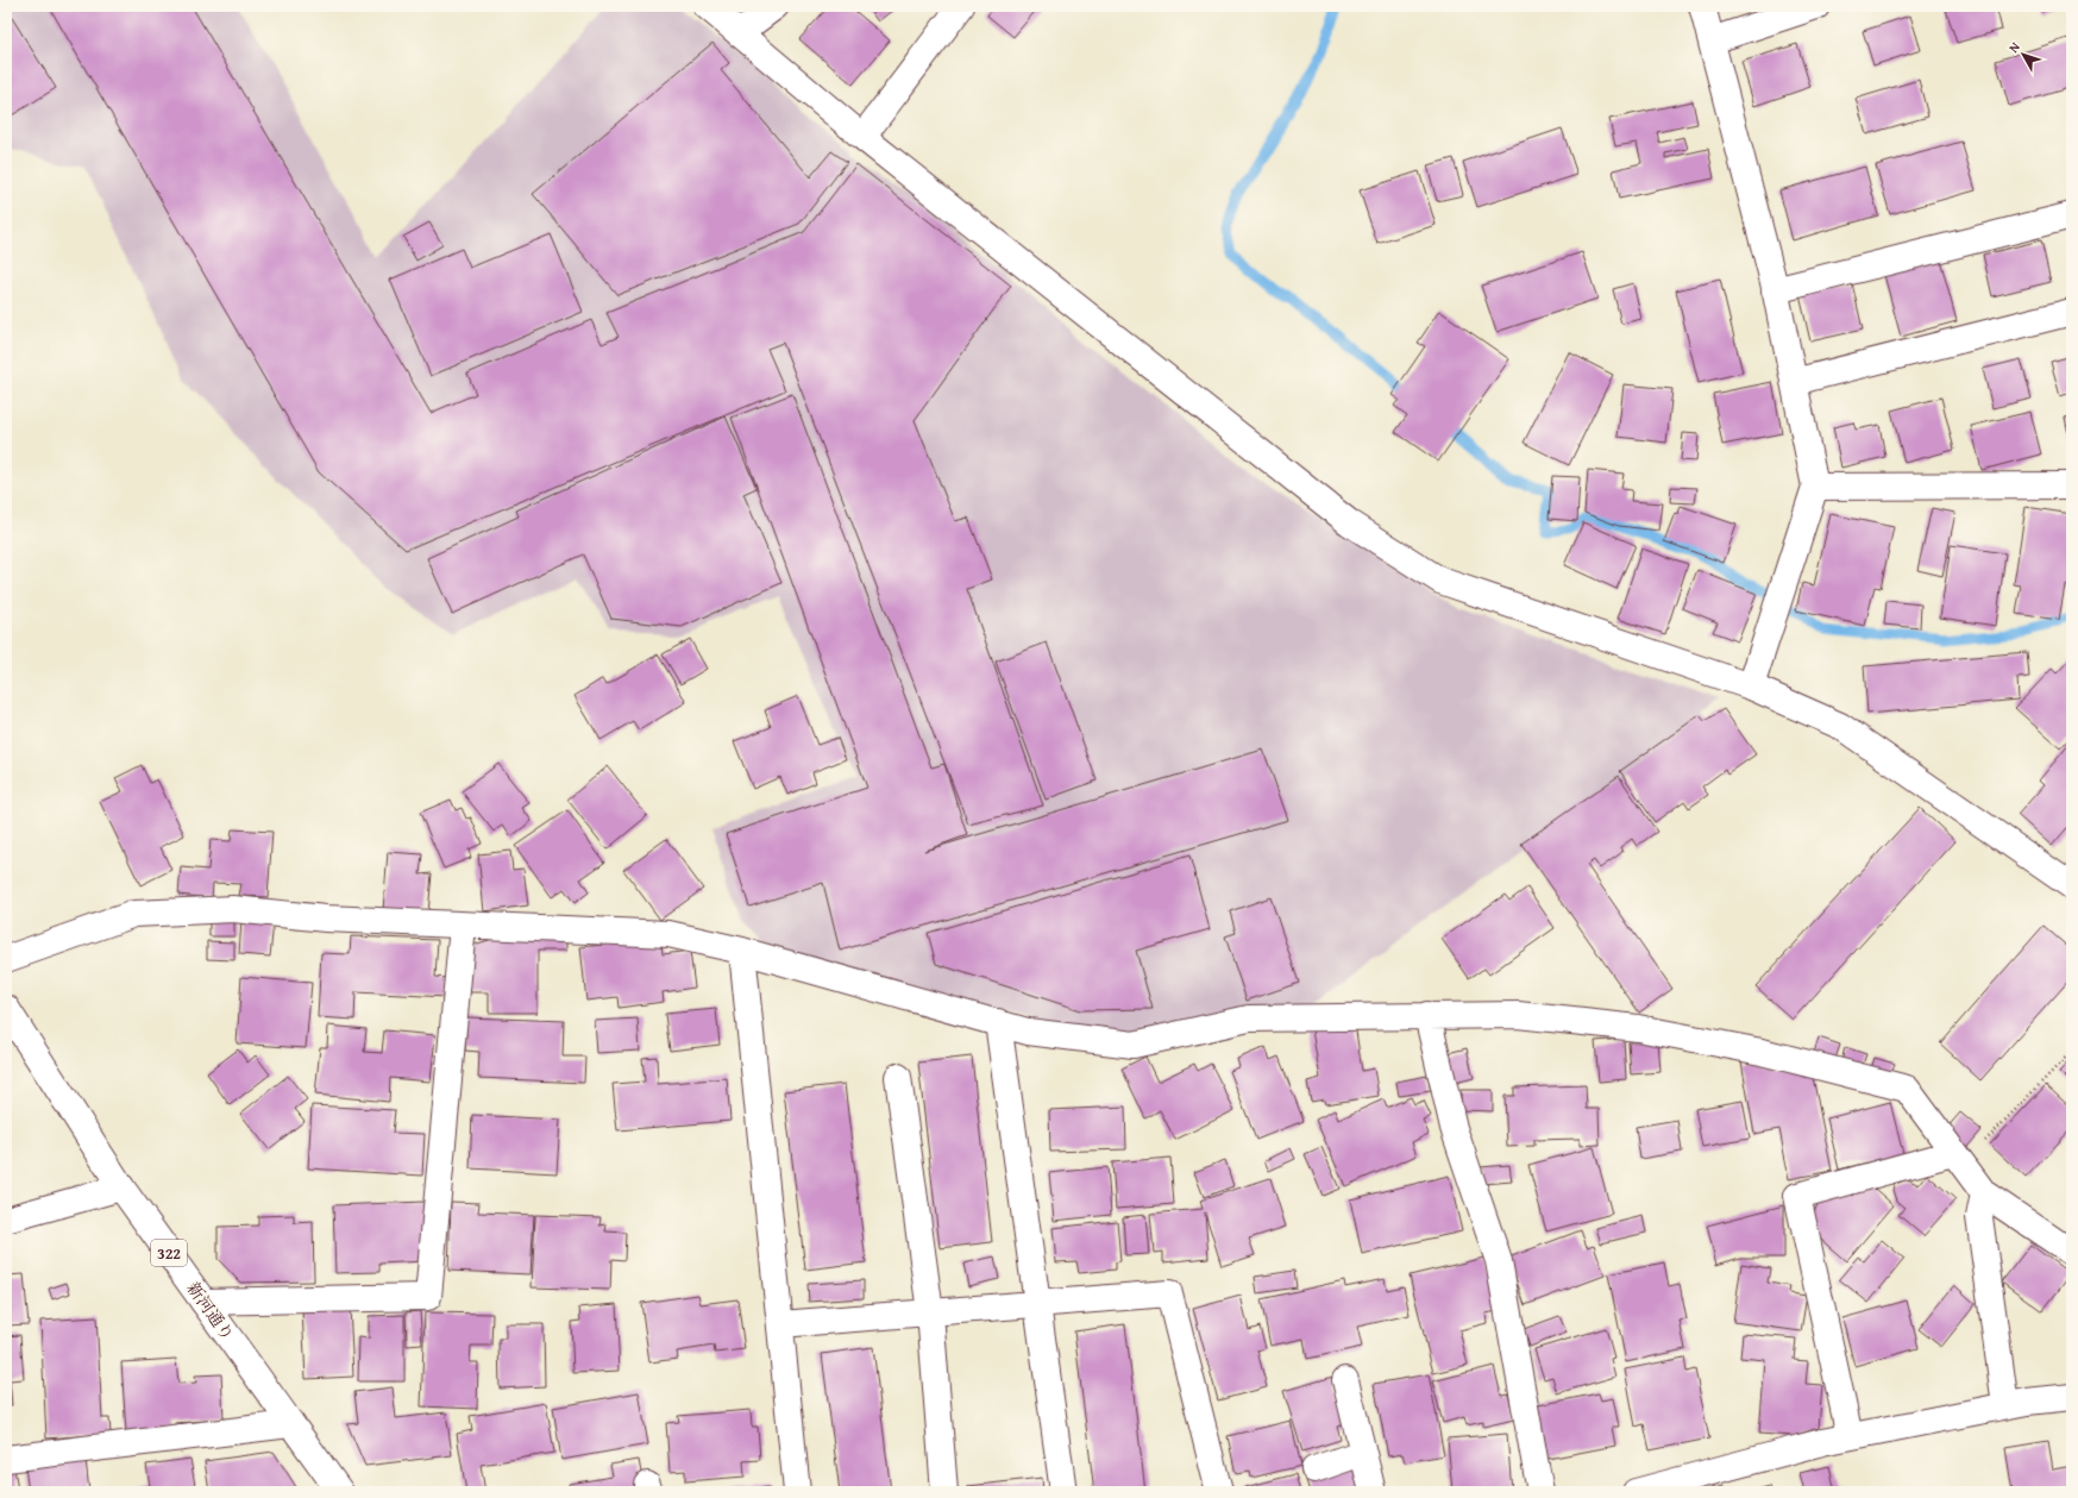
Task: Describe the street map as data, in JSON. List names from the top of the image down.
{
  "streets": {
    "main road": ["322", "新河通り"]
  },
  "north": "top left"
}
